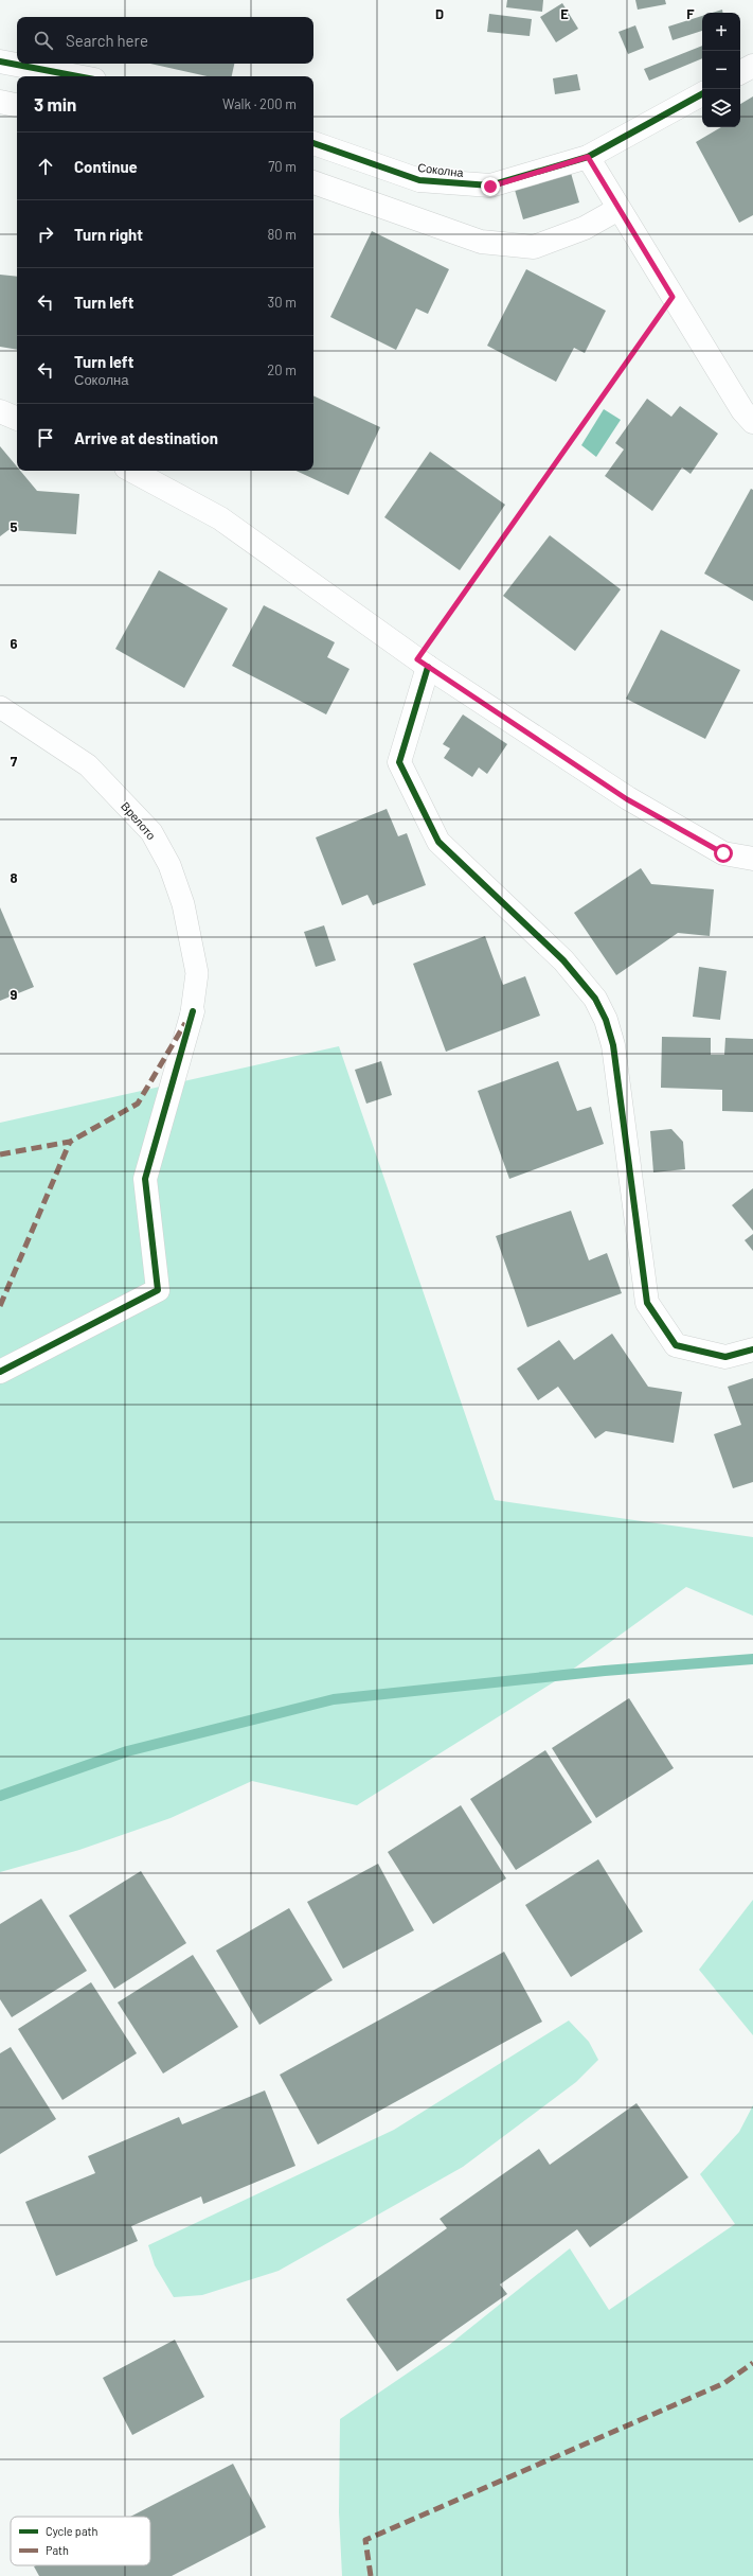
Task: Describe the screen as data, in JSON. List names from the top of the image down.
{
  "streets": {
    "street": ["Соколна"],
    "lane": ["Врелото"]
  },
  "legend": ["Cycle path", "Path"],
  "page": {
    "map_buttons": ["+", "−"],
    "search": "Search here",
    "heading": ["3 min", "Walk · 200 m"],
    "list": [
      ["Continue", "70 m"],
      ["Turn right", "80 m"],
      ["Turn left", "30 m"],
      ["Turn left", "Соколна", "20 m"],
      "Arrive at destination"
    ]
  },
  "grid": {
    "columns": ["D", "E", "F"],
    "rows": [
      "5",
      "6",
      "7",
      "8",
      "9"
    ]
  }
}
